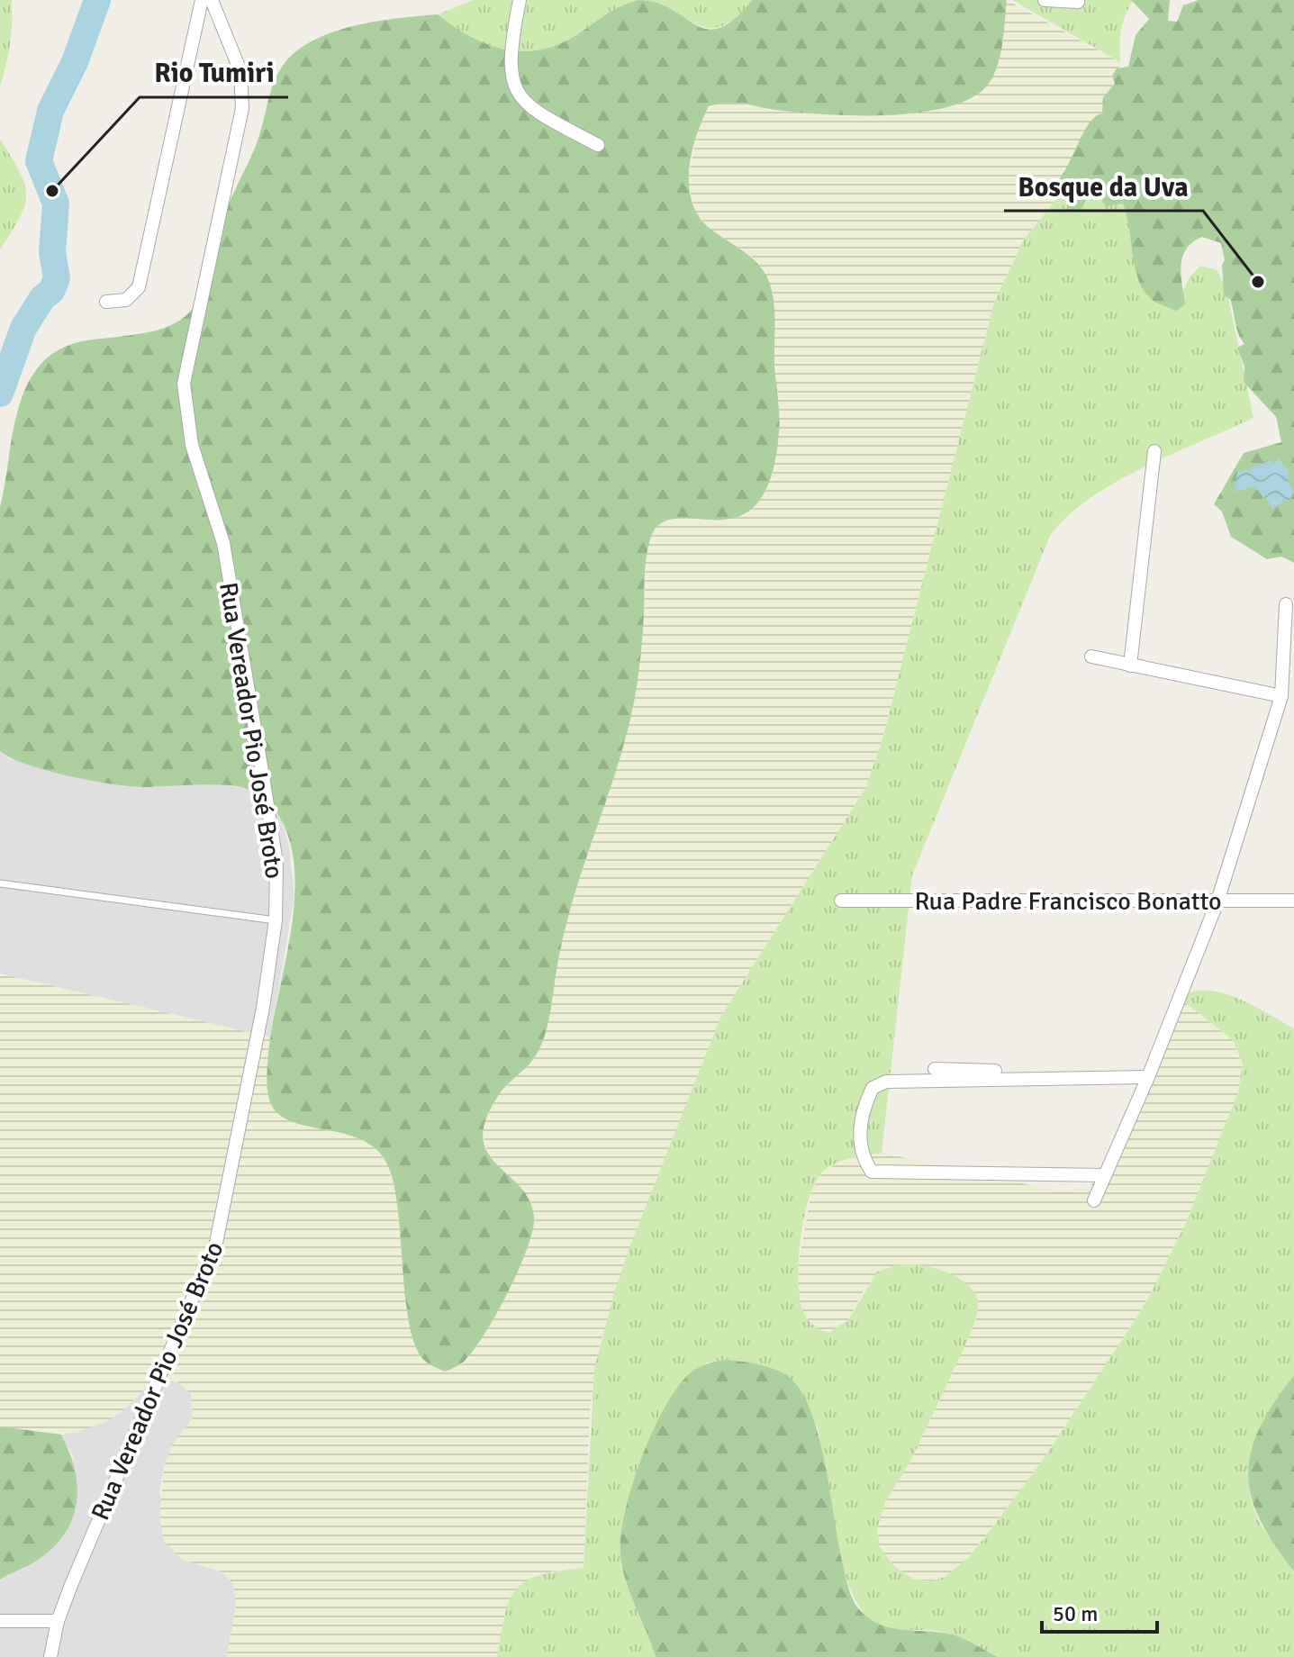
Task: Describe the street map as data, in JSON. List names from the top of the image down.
{
  "streets": {
    "street": ["Rua Vereador Pio José Broto", "Rua Padre Francisco Bonatto"]
  },
  "places": ["Rio Tumiri", "Bosque da Uva"],
  "scale_bar": "50 m"
}
